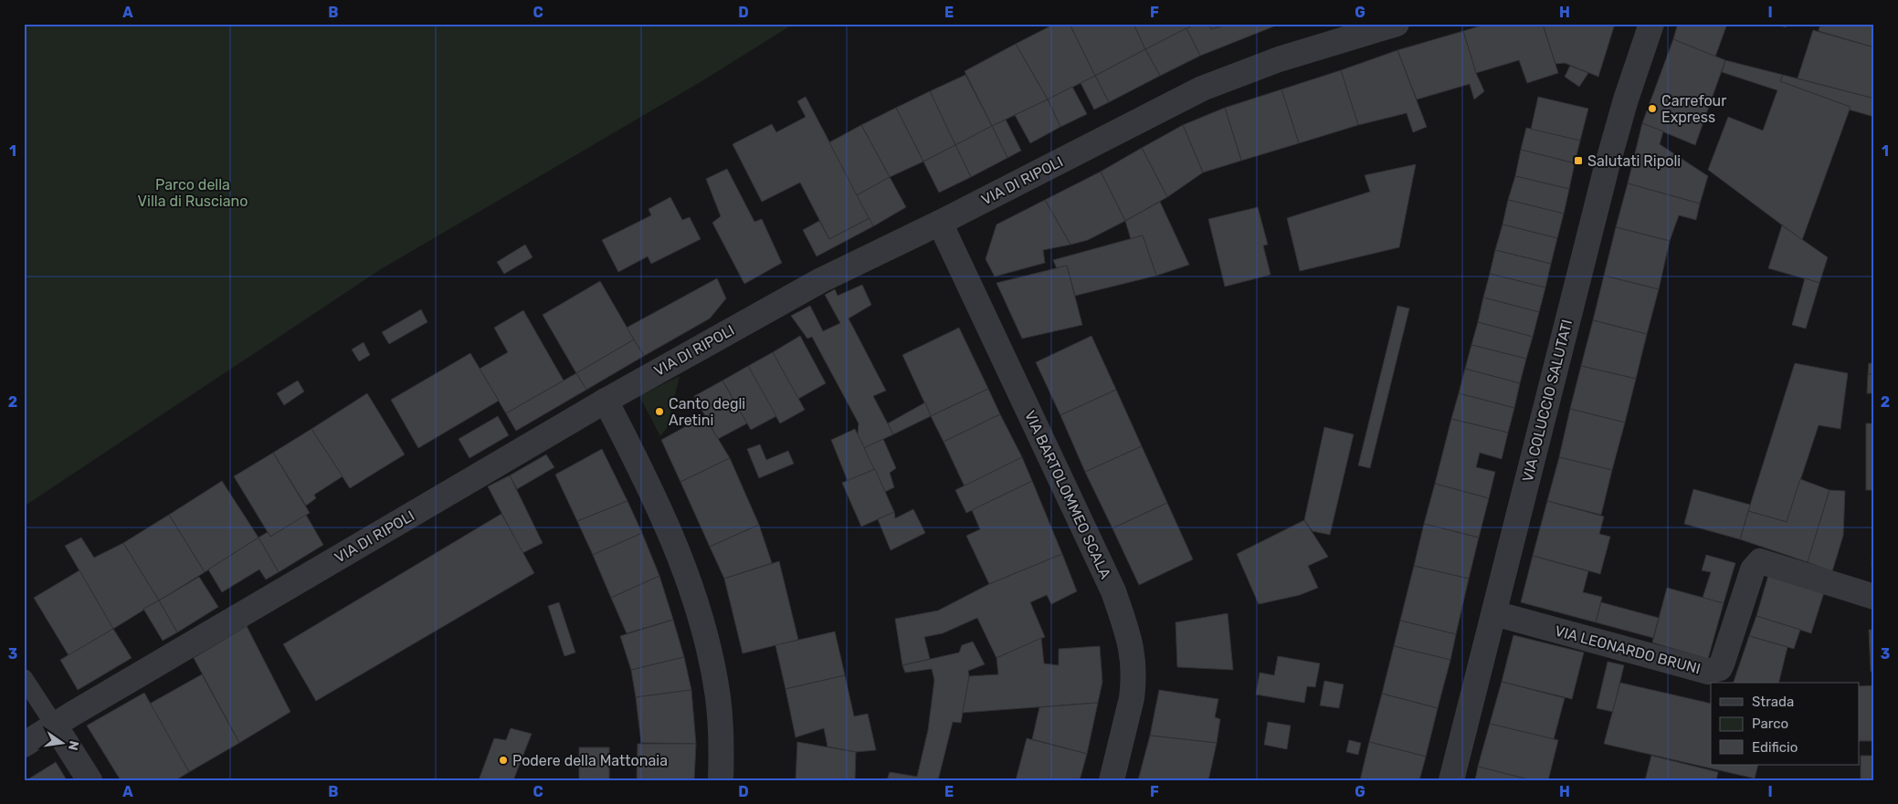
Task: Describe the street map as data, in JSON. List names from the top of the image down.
{
  "streets": {
    "street": [
      "VIA DI RIPOLI",
      "VIA COLUCCIO SALUTATI",
      "VIA BARTOLOMMEO SCALA",
      "VIA LEONARDO BRUNI"
    ]
  },
  "crossings": [
    ["VIA DI RIPOLI", "VIA BARTOLOMMEO SCALA"],
    ["VIA COLUCCIO SALUTATI", "VIA LEONARDO BRUNI"]
  ],
  "parks": ["Parco della Villa di Rusciano"],
  "places": {
    "other": ["Carrefour Express", "Canto degli Aretini", "Podere della Mattonaia"],
    "transit": ["Salutati Ripoli"]
  },
  "legend": ["Strada", "Parco", "Edificio"],
  "north": "right",
  "grid": {
    "columns": [
      "A",
      "B",
      "C",
      "D",
      "E",
      "F",
      "G",
      "H",
      "I"
    ],
    "rows": ["1", "2", "3"]
  }
}
